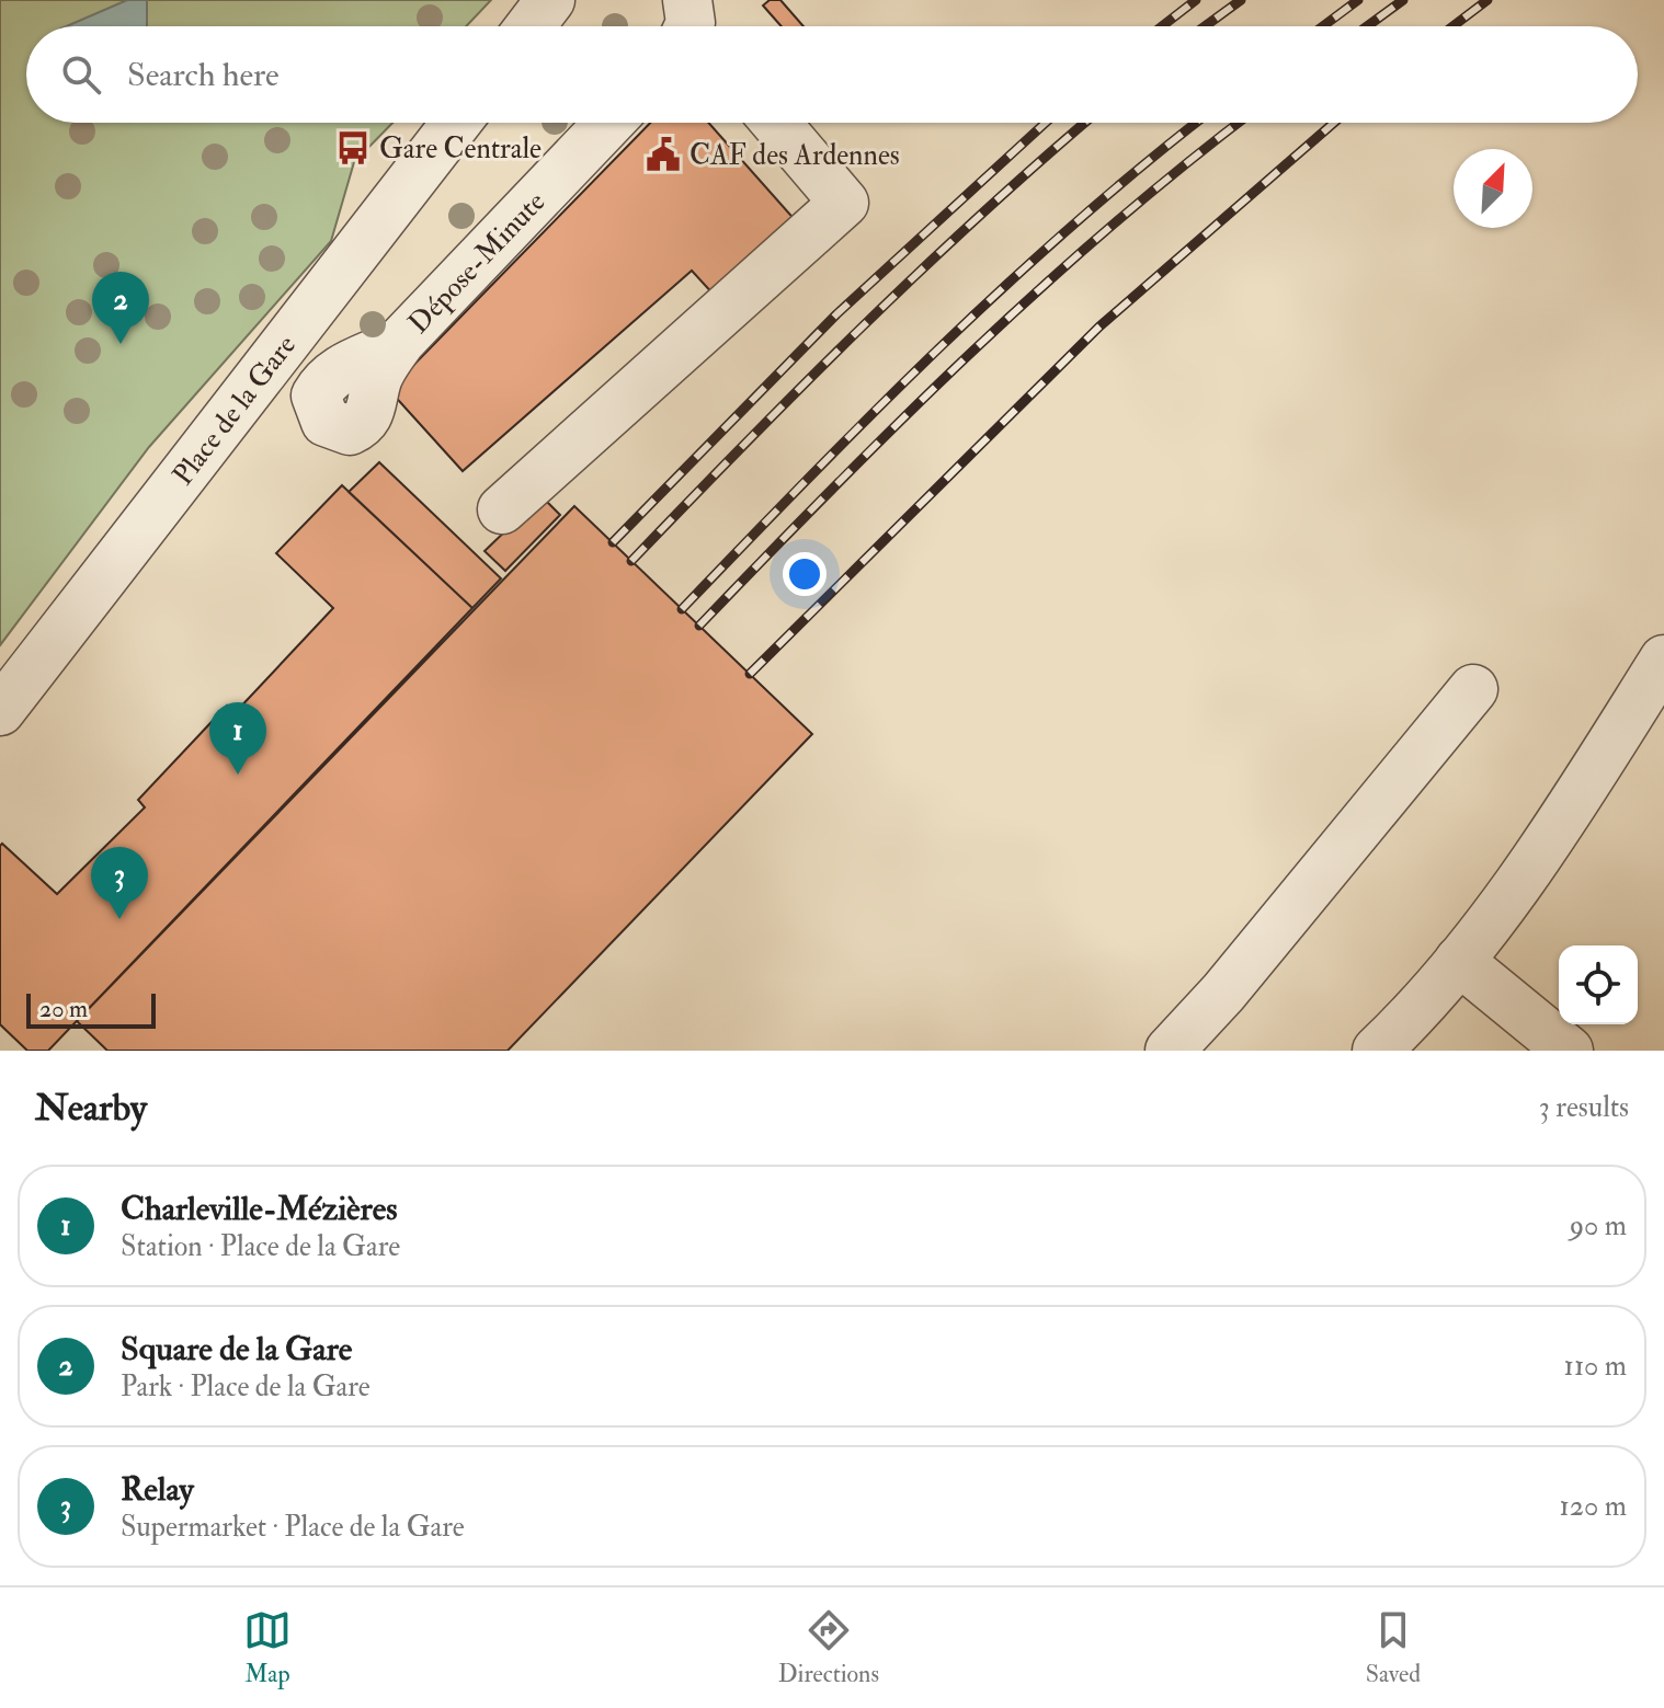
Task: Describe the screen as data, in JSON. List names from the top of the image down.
{
  "streets": {
    "street": ["Dépose-Minute", "Place de la Gare"]
  },
  "places": {
    "bus stop": ["Gare Centrale"],
    "public building": ["CAF des Ardennes"]
  },
  "scale_bar": "20 m",
  "north": "top right",
  "page": {
    "search": "Search here",
    "pins": ["2", "1", "3"],
    "scale": "20 m",
    "heading": ["Nearby", "3 results"],
    "list": [
      {
        "mark": "1",
        "name": "Charleville-Mézières",
        "note": "Station · Place de la Gare",
        "value": "90 m"
      },
      {
        "mark": "2",
        "name": "Square de la Gare",
        "note": "Park · Place de la Gare",
        "value": "110 m"
      },
      {
        "mark": "3",
        "name": "Relay",
        "note": "Supermarket · Place de la Gare",
        "value": "120 m"
      }
    ],
    "nav": ["Map", "Directions", "Saved"]
  }
}
